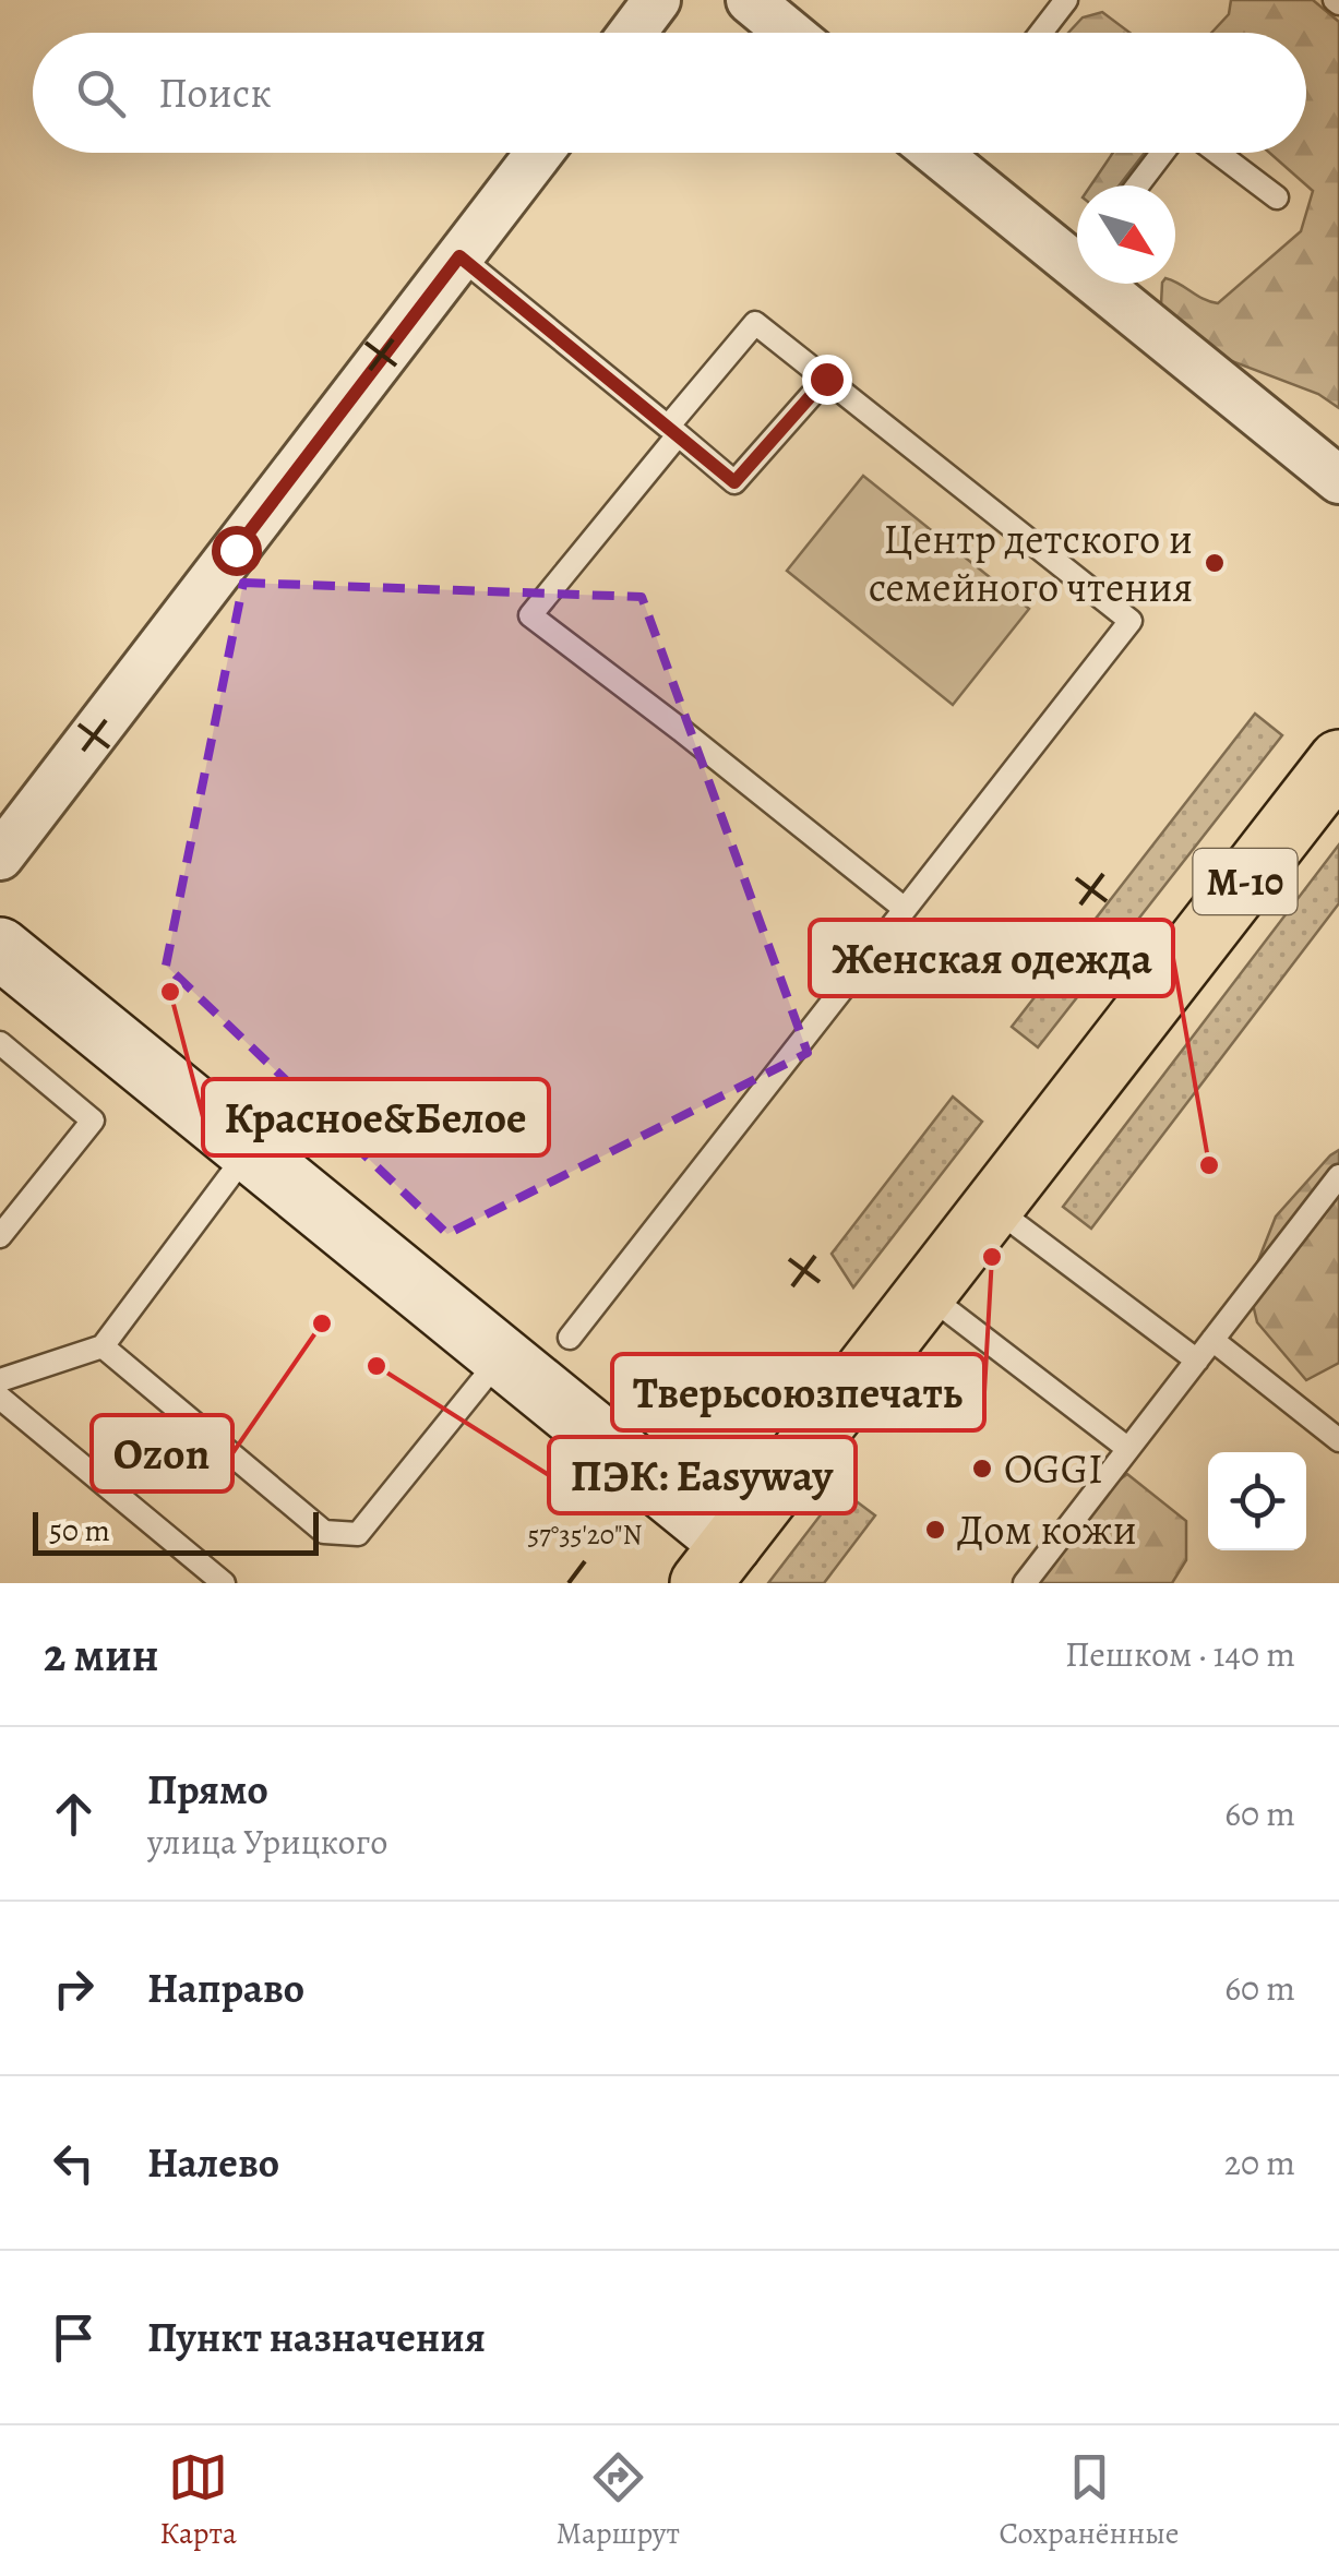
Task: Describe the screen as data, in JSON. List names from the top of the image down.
{
  "streets": {
    "highway": ["М-10"]
  },
  "places": [
    "Центр детского и семейного чтения",
    "Красное&Белое",
    "Женская одежда",
    "Тверьсоюзпечать",
    "Ozon",
    "ПЭК: Easyway",
    "OGGI",
    "Дом кожи"
  ],
  "scale_bar": "50 m",
  "north": "bottom right",
  "page": {
    "search": "Поиск",
    "scale": "50 m",
    "heading": ["2 мин", "Пешком · 140 m"],
    "list": [
      ["Прямо", "улица Урицкого", "60 m"],
      ["Направо", "60 m"],
      ["Налево", "20 m"],
      "Пункт назначения"
    ],
    "nav": ["Карта", "Маршрут", "Сохранённые"]
  },
  "coordinates": ["57°35'20\"N"]
}
